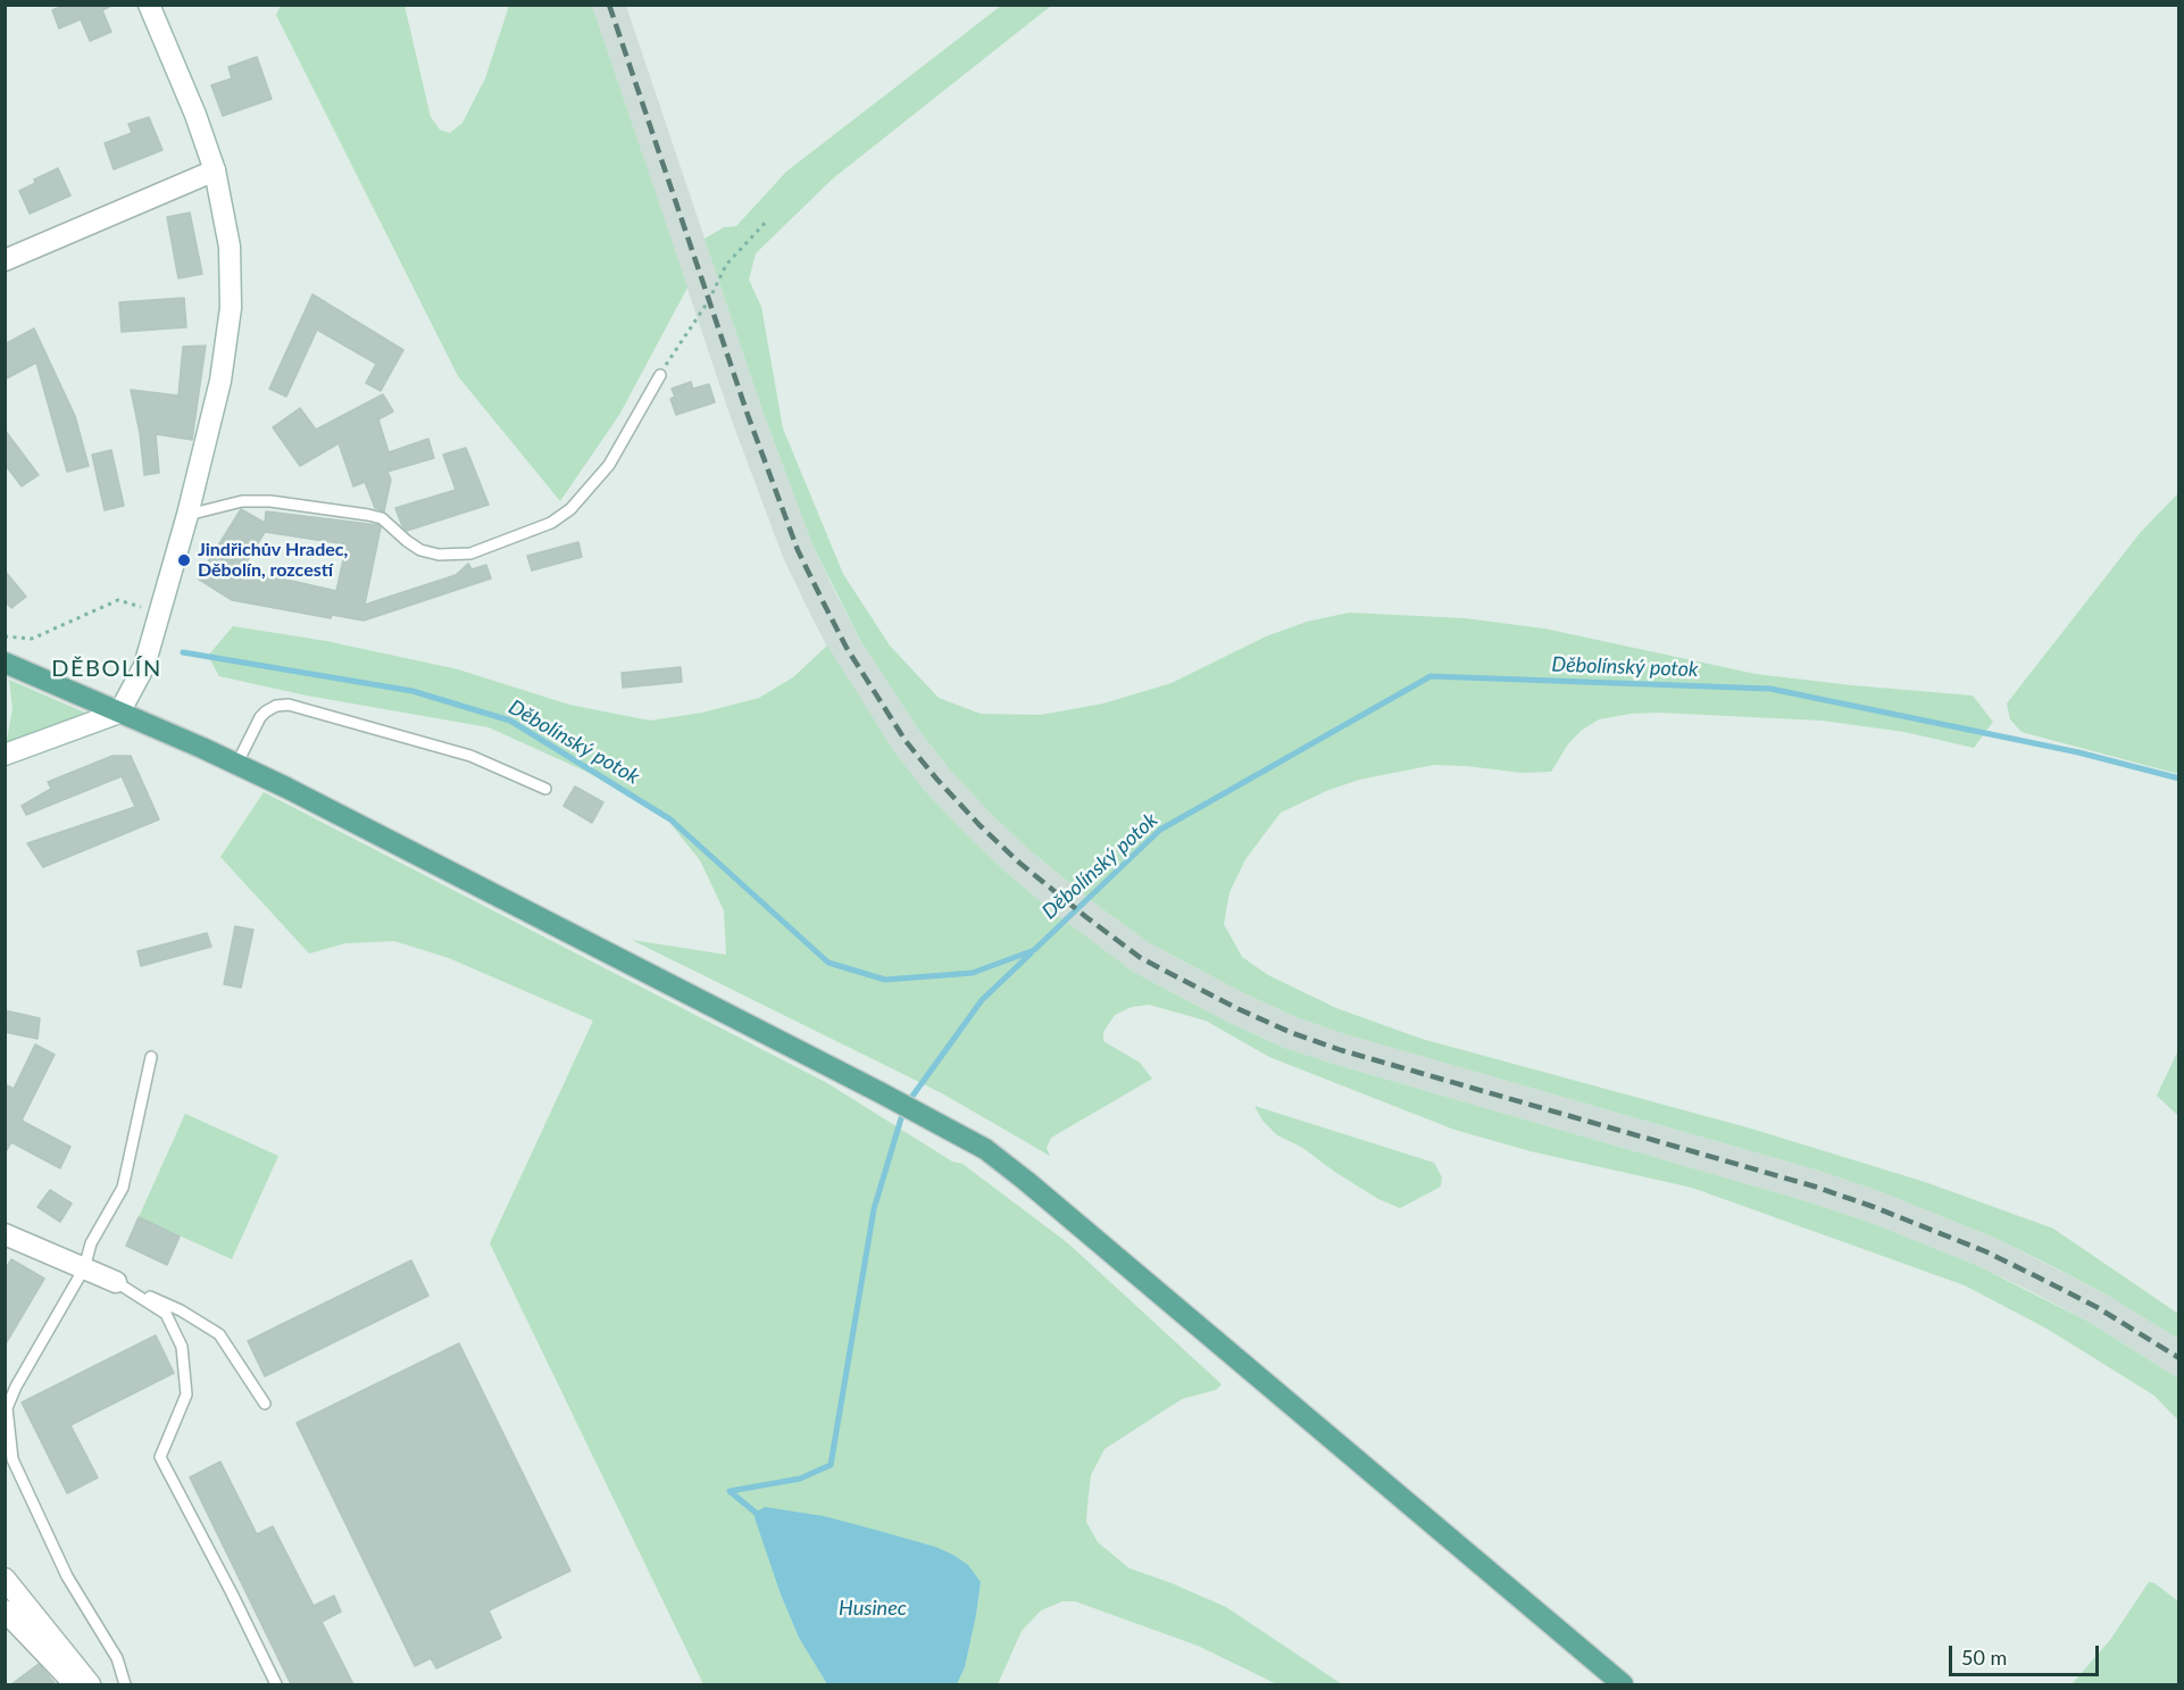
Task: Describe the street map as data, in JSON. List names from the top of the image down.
{
  "districts": ["DĚBOLÍN"],
  "water": ["Děbolínský potok", "Husinec"],
  "places": ["Jindřichův Hradec, Děbolín, rozcestí"],
  "scale_bar": "50 m"
}
